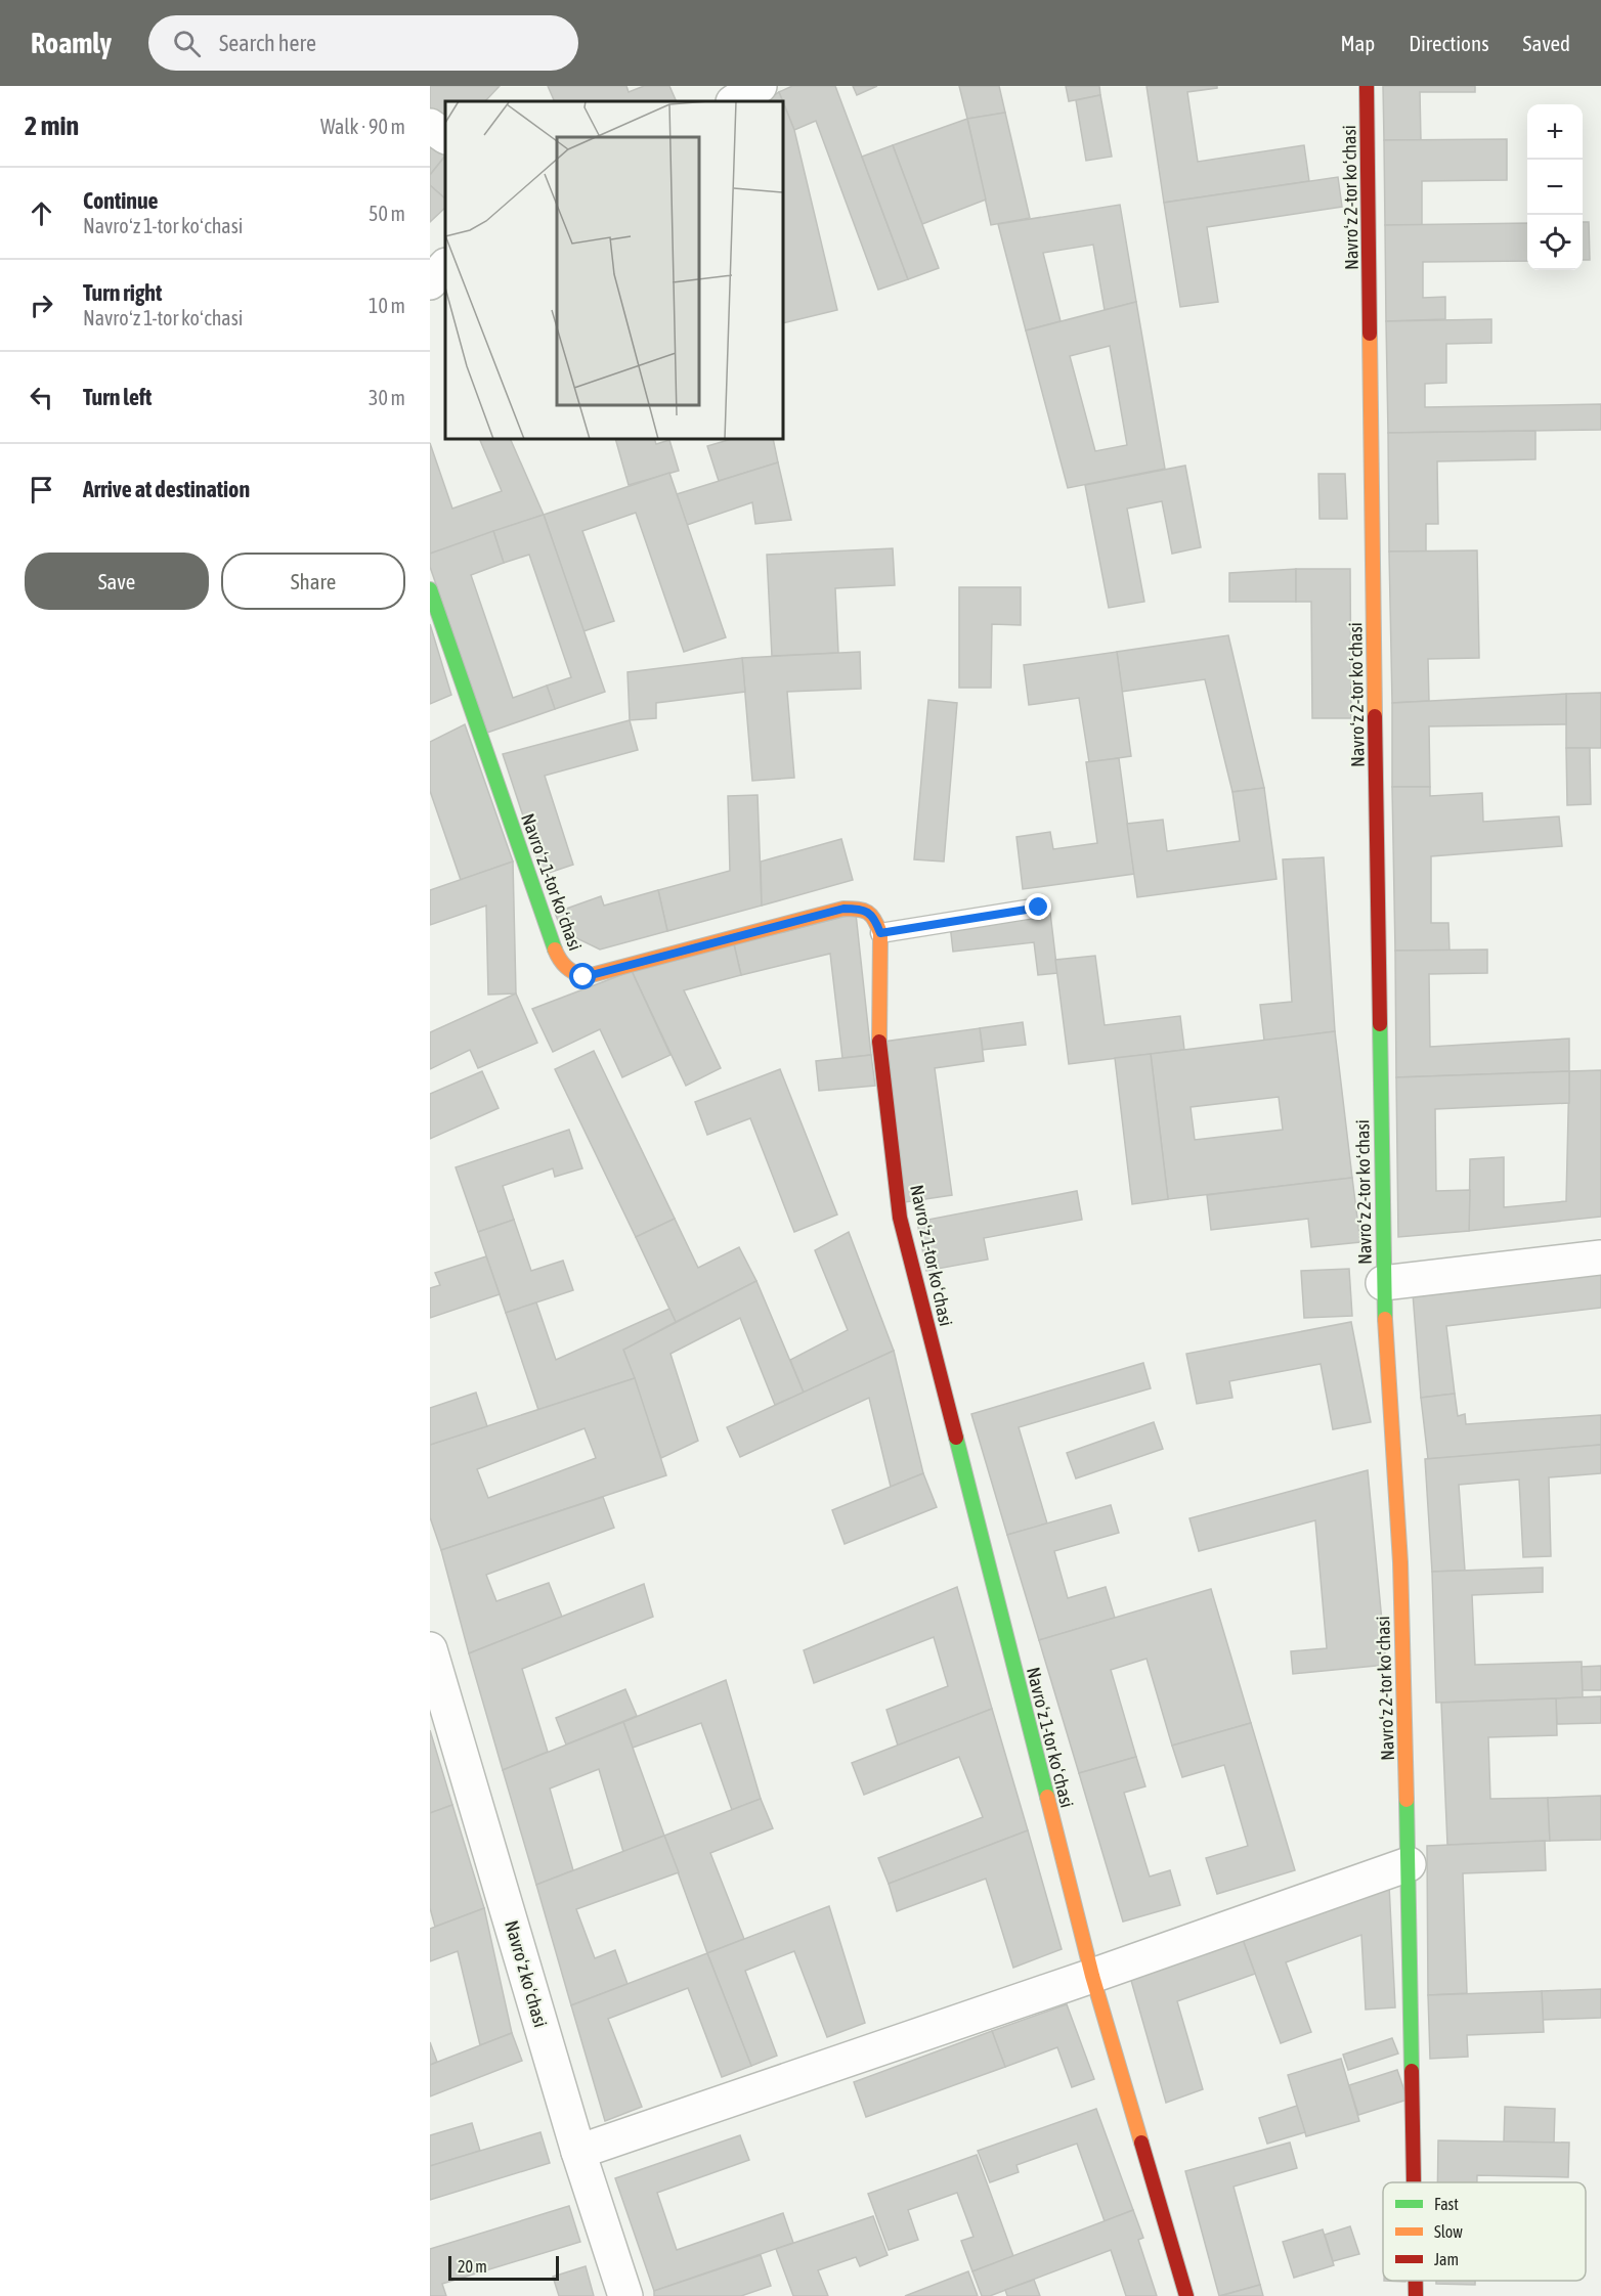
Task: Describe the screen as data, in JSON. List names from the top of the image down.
{
  "streets": {
    "street": ["Navroʻz 2-tor koʻchasi", "Navroʻz 1-tor koʻchasi", "Navroʻz koʻchasi"]
  },
  "legend": ["Fast", "Slow", "Jam"],
  "scale_bar": "20 m",
  "page": {
    "header": "Roamly",
    "search": "Search here",
    "nav": ["Map", "Directions", "Saved"],
    "heading": ["2 min", "Walk · 90 m"],
    "map_buttons": ["+", "−"],
    "list": [
      ["Continue", "Navroʻz 1-tor koʻchasi", "50 m"],
      ["Turn right", "Navroʻz 1-tor koʻchasi", "10 m"],
      ["Turn left", "30 m"],
      "Arrive at destination"
    ],
    "buttons": ["Save", "Share"],
    "scale": "20 m"
  }
}
